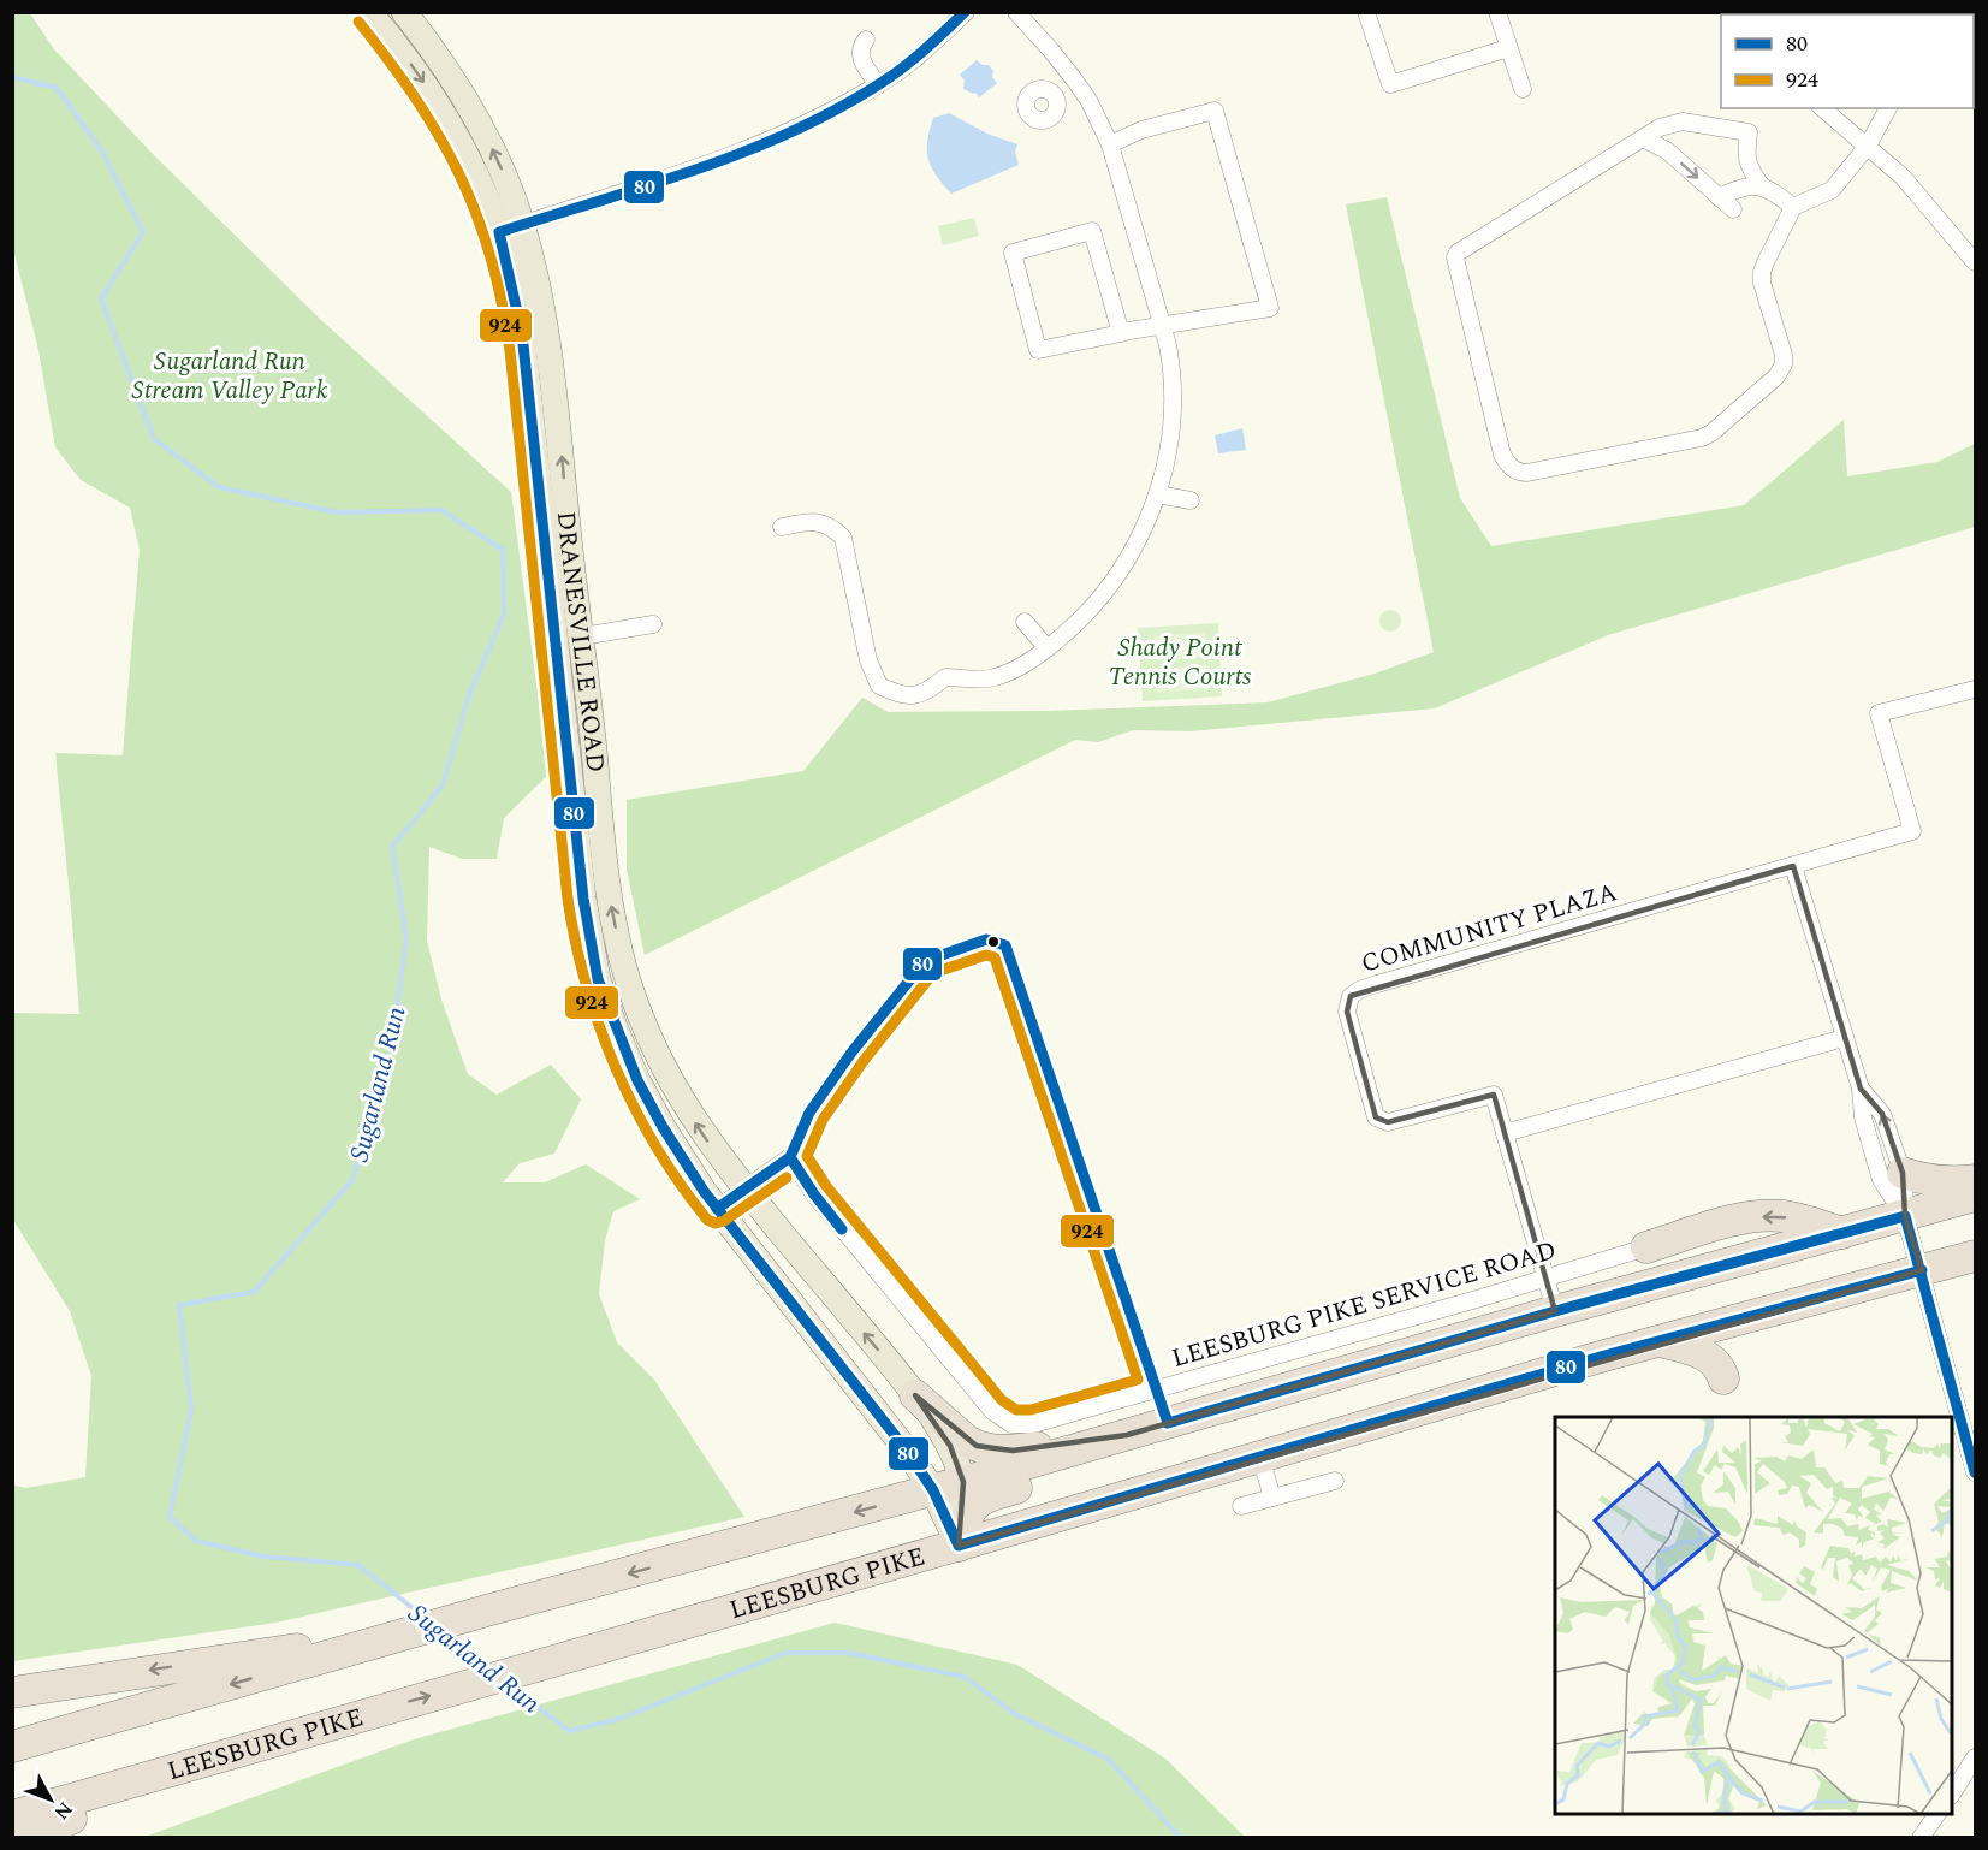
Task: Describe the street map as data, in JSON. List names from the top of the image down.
{
  "streets": {
    "highway": ["LEESBURG PIKE"],
    "main road": ["DRANESVILLE ROAD"],
    "street": ["COMMUNITY PLAZA", "LEESBURG PIKE SERVICE ROAD"]
  },
  "crossings": [
    ["DRANESVILLE ROAD", "LEESBURG PIKE SERVICE ROAD"],
    ["DRANESVILLE ROAD", "LEESBURG PIKE"],
    ["COMMUNITY PLAZA", "LEESBURG PIKE SERVICE ROAD"]
  ],
  "water": ["Sugarland Run"],
  "parks": ["Sugarland Run Stream Valley Park", "Shady Point Tennis Courts"],
  "lines": ["transit line 80", "transit line 924"],
  "legend": ["80", "924"],
  "north": "bottom right"
}
